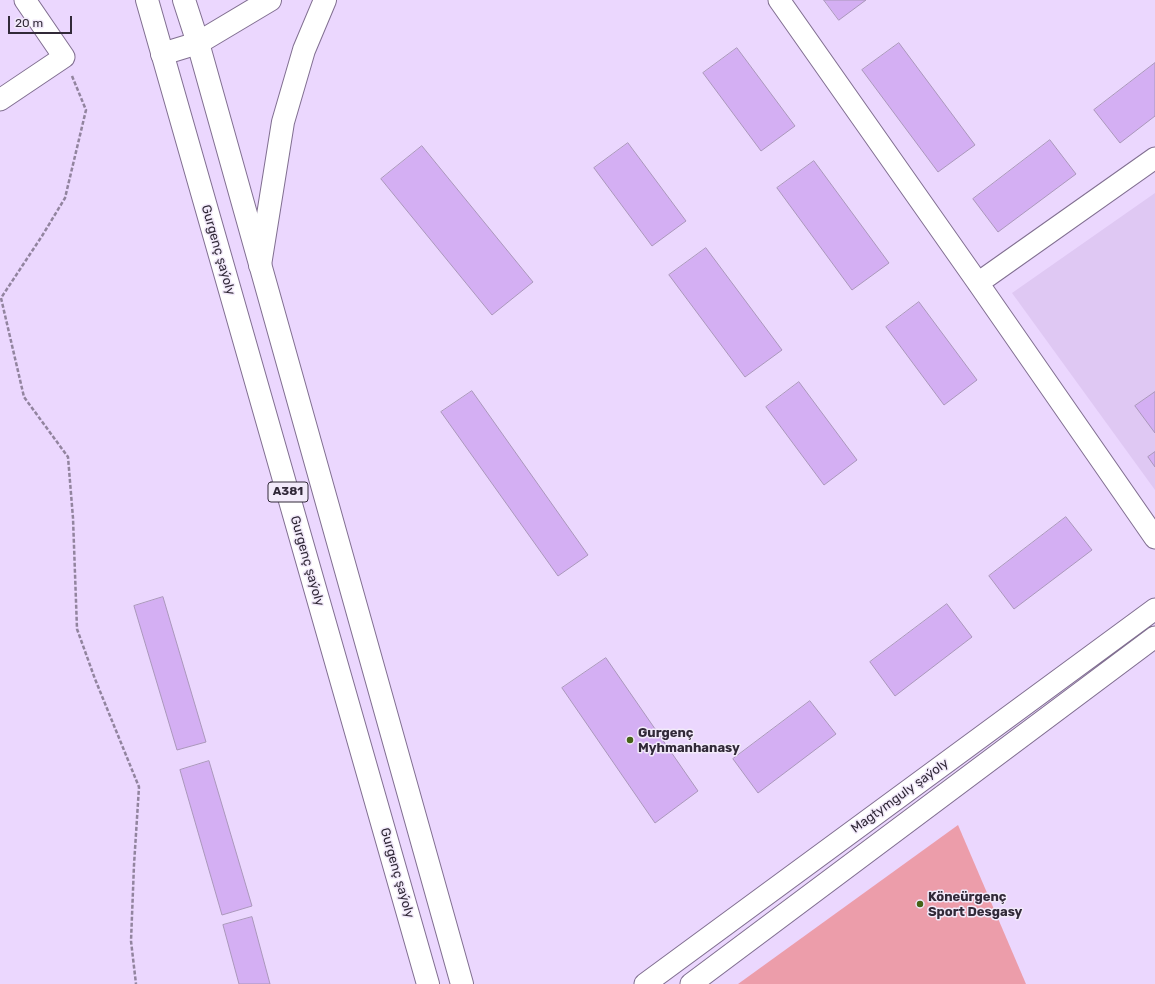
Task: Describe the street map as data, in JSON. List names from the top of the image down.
{
  "streets": {
    "main road": ["Gurgenç şaýoly", "A381"],
    "street": ["Magtymguly şaýoly"]
  },
  "places": ["Gurgenç Myhmanhanasy", "Köneürgenç Sport Desgasy"],
  "scale_bar": "20 m"
}
